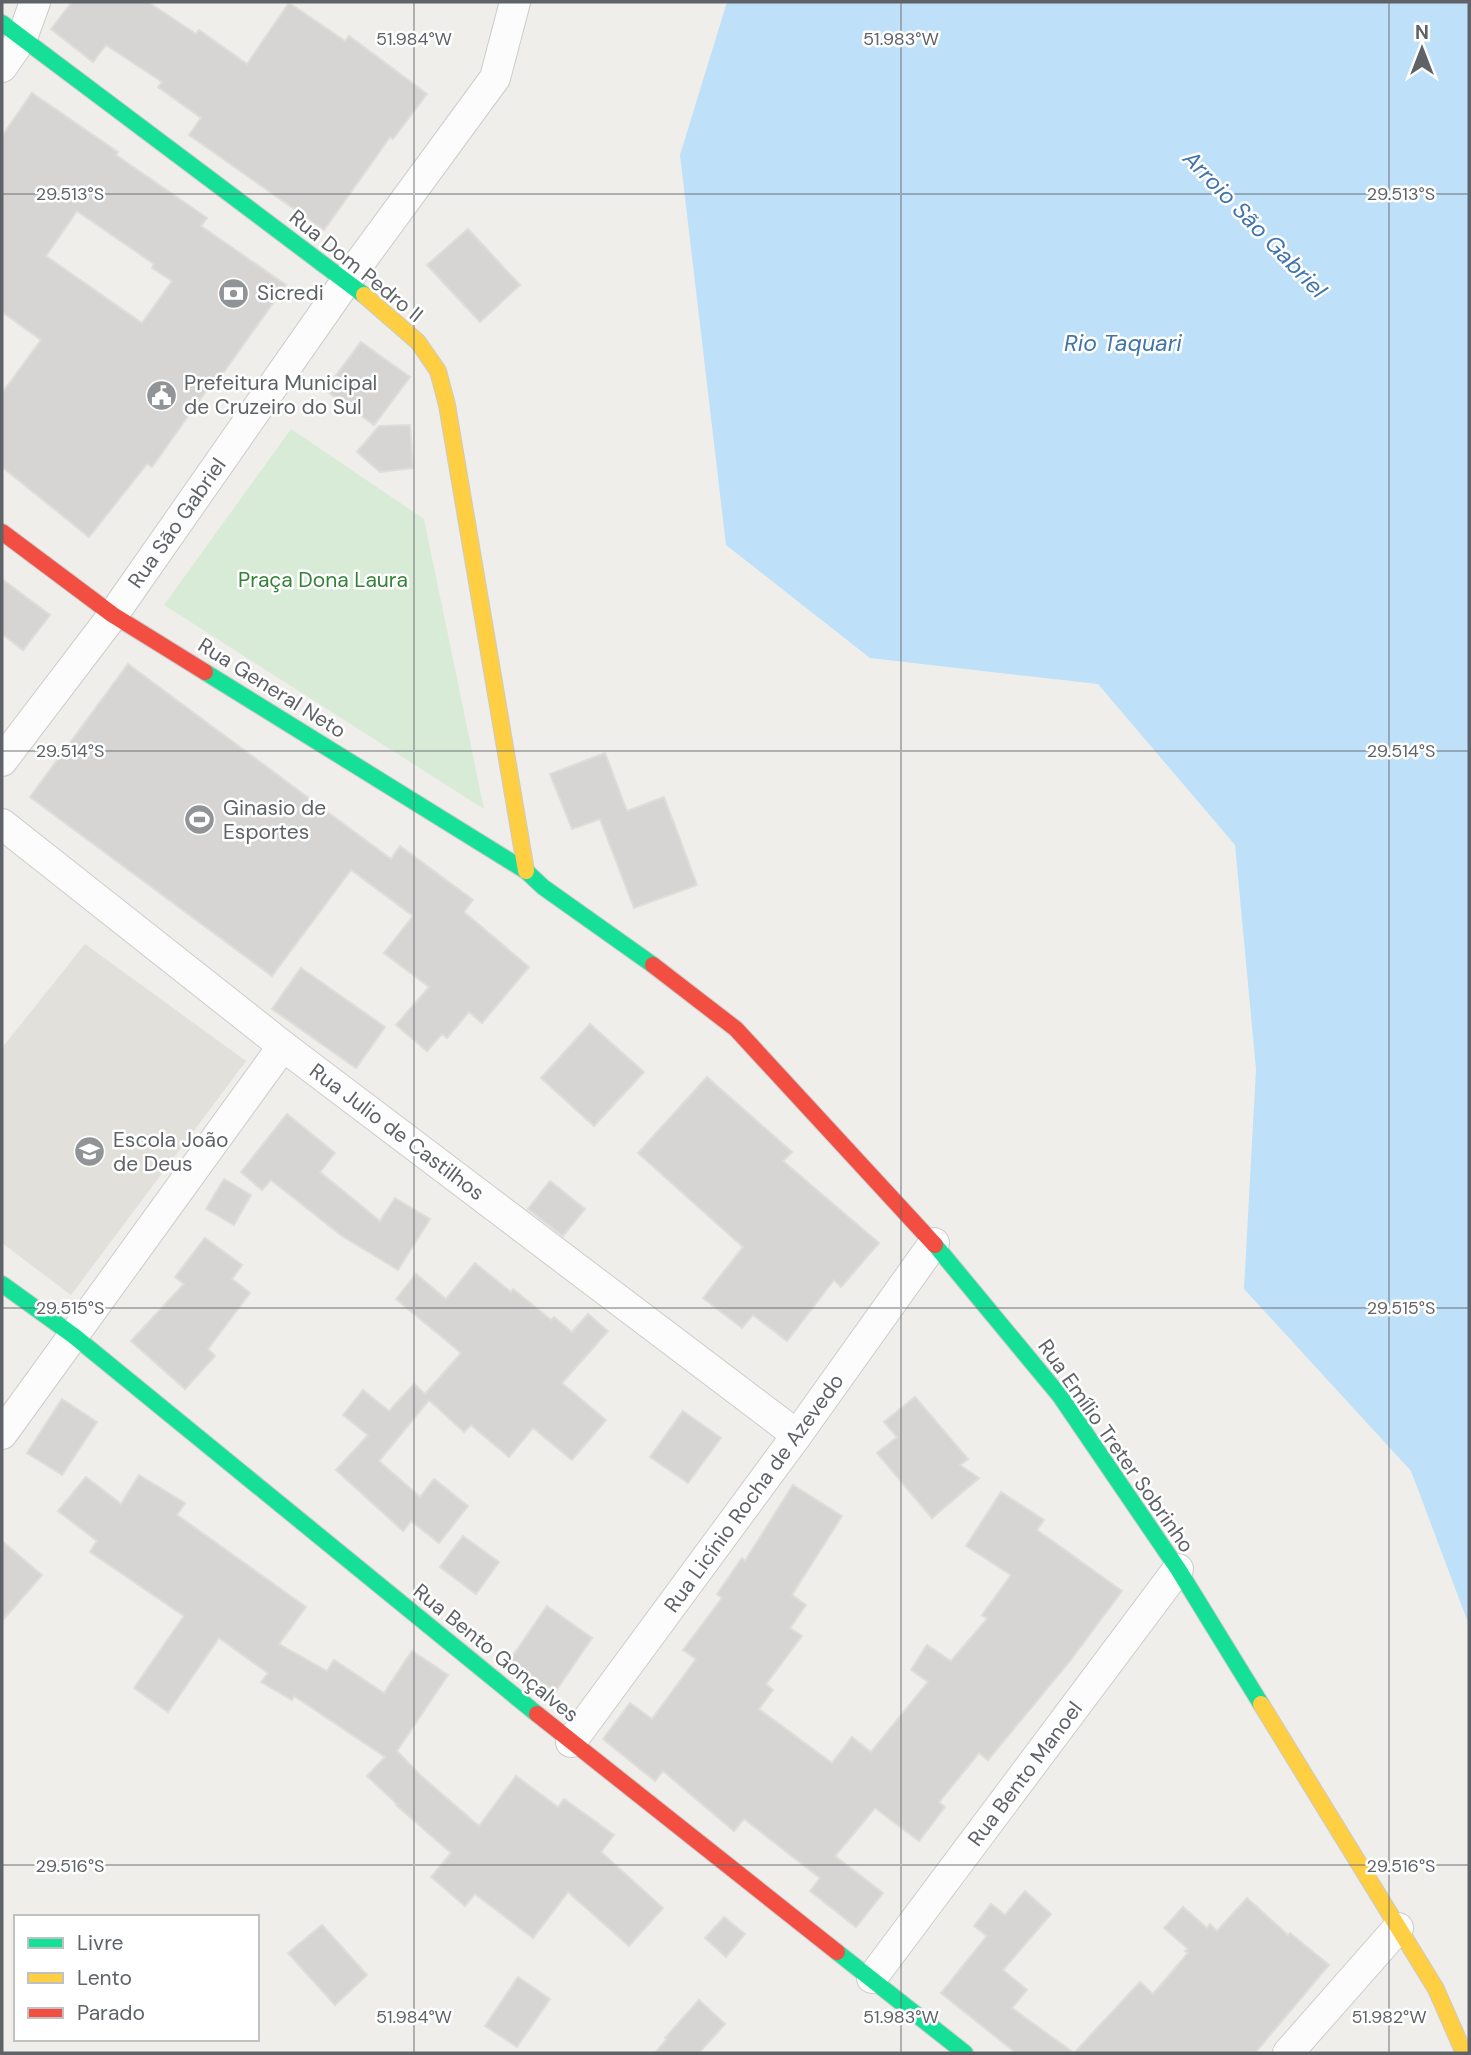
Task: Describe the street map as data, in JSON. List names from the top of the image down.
{
  "streets": {
    "main road": [
      "Rua Dom Pedro II",
      "Rua General Neto",
      "Rua Emílio Treter Sobrinho",
      "Rua Bento Gonçalves"
    ],
    "street": [
      "Rua São Gabriel",
      "Rua Julio de Castilhos",
      "Rua Licínio Rocha de Azevedo",
      "Rua Bento Manoel"
    ]
  },
  "crossings": [
    ["Rua Dom Pedro II", "Rua São Gabriel"],
    ["Rua Dom Pedro II", "Rua General Neto"],
    ["Rua Dom Pedro II", "Rua Emílio Treter Sobrinho"],
    ["Rua São Gabriel", "Rua General Neto"],
    ["Rua General Neto", "Rua Emílio Treter Sobrinho"],
    ["Rua Julio de Castilhos", "Rua Licínio Rocha de Azevedo"],
    ["Rua Emílio Treter Sobrinho", "Rua Licínio Rocha de Azevedo"],
    ["Rua Emílio Treter Sobrinho", "Rua Bento Manoel"],
    ["Rua Licínio Rocha de Azevedo", "Rua Bento Gonçalves"],
    ["Rua Bento Gonçalves", "Rua Bento Manoel"]
  ],
  "water": ["Arroio São Gabriel", "Rio Taquari"],
  "parks": ["Praça Dona Laura"],
  "places": {
    "bank": ["Sicredi"],
    "public building": ["Prefeitura Municipal de Cruzeiro do Sul"],
    "sports": ["Ginasio de Esportes"],
    "school or university": ["Escola João de Deus"]
  },
  "legend": ["Livre", "Lento", "Parado"],
  "north": "top",
  "coordinates": [
    "51.984°W",
    "51.983°W",
    "29.513°S",
    "29.514°S",
    "29.515°S",
    "29.516°S",
    "51.982°W"
  ]
}
